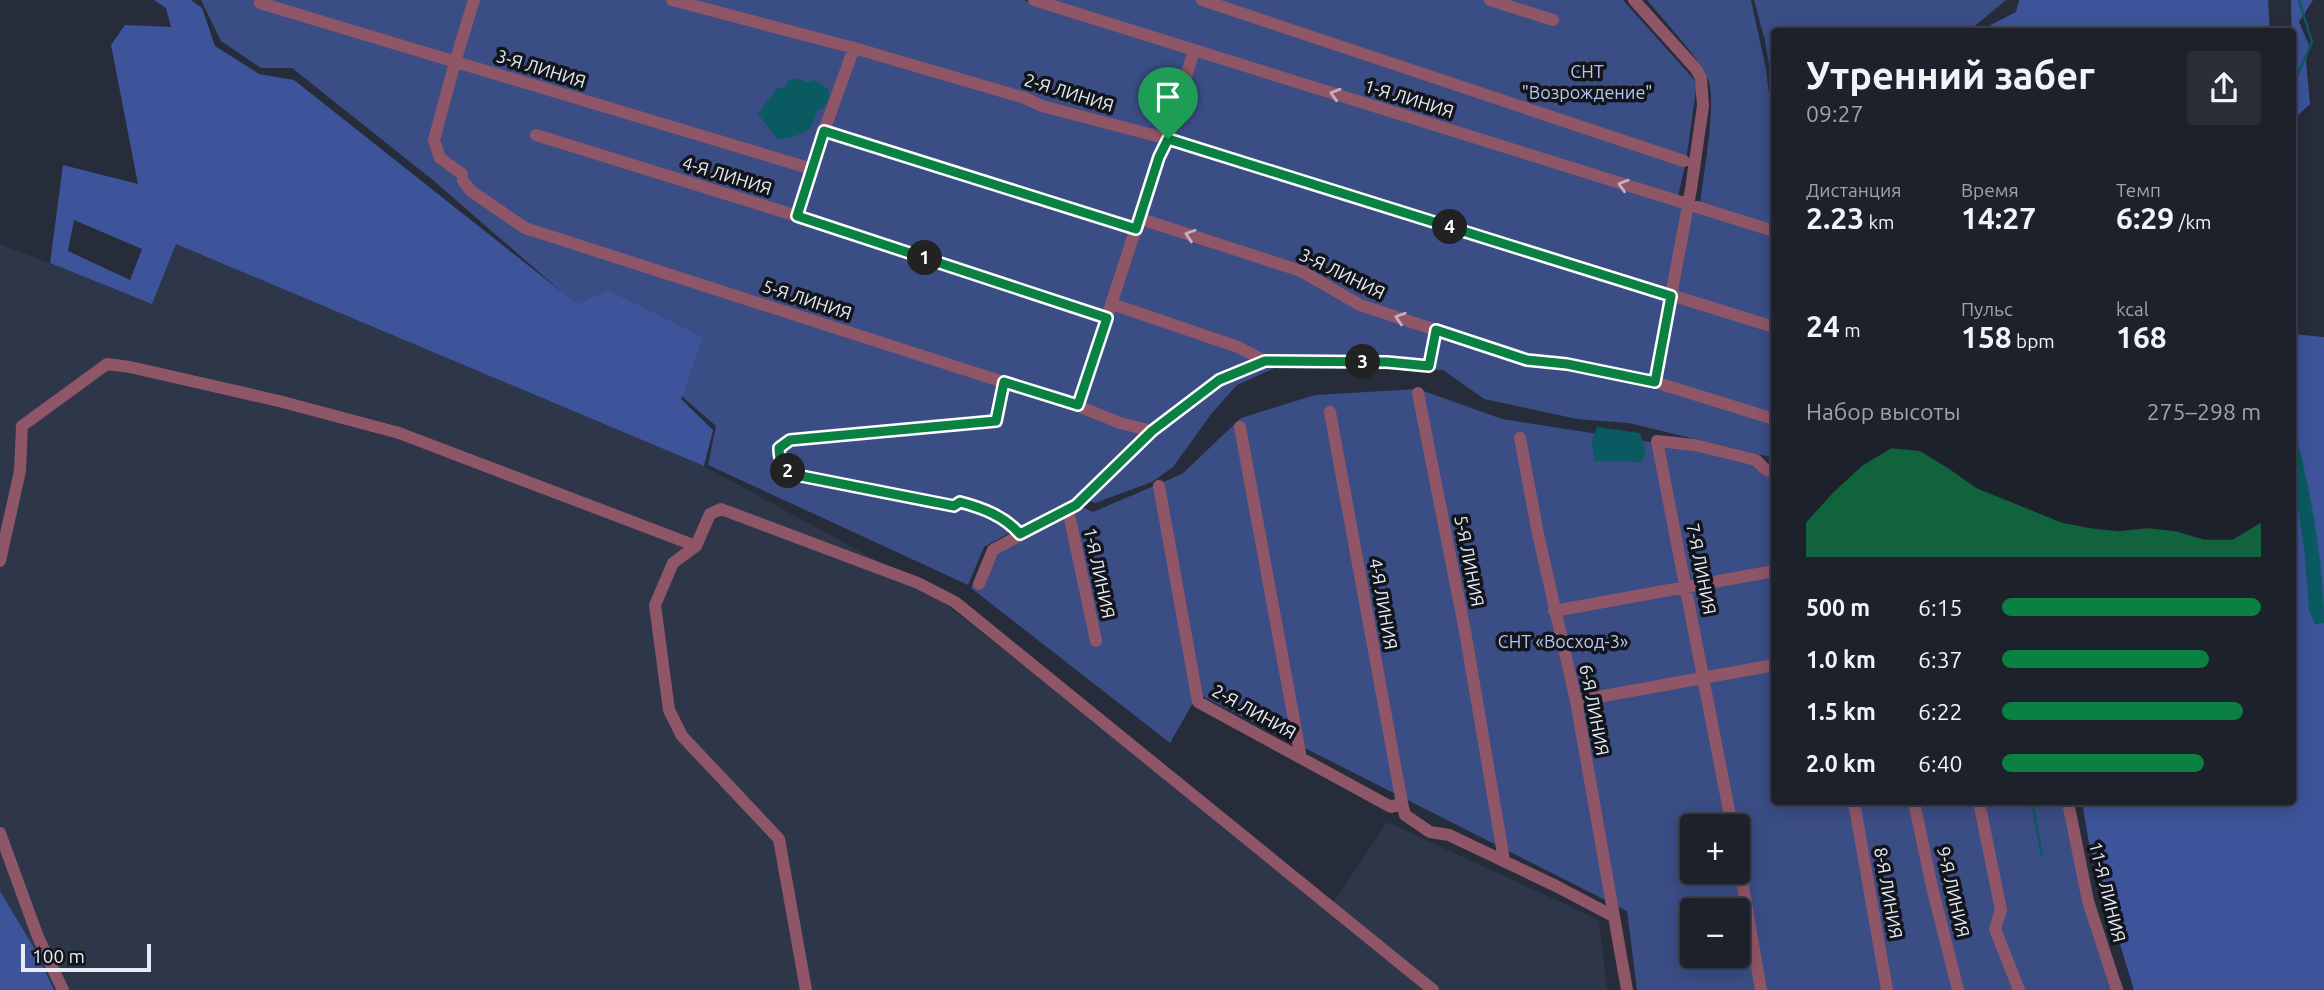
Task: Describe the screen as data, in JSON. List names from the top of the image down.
{
  "streets": {
    "street": [
      "3-Я ЛИНИЯ",
      "2-Я ЛИНИЯ",
      "1-Я ЛИНИЯ",
      "4-Я ЛИНИЯ",
      "5-Я ЛИНИЯ",
      "7-Я ЛИНИЯ",
      "6-Я ЛИНИЯ",
      "9-Я ЛИНИЯ",
      "11-Я ЛИНИЯ",
      "8-Я ЛИНИЯ"
    ]
  },
  "crossings": [
    ["3-Я ЛИНИЯ", "5-Я ЛИНИЯ"]
  ],
  "parks": ["СНТ \"Возрождение\"", "СНТ «Восход-3»"],
  "scale_bar": "100 m",
  "page": {
    "heading": ["Утренний забег", "09:27"],
    "stats": [
      ["Дистанция", "2.23 km"],
      ["Время", "14:27"],
      ["Темп", "6:29 /km"],
      ["24 m"],
      ["Пульс", "158 bpm"],
      ["kcal", "168"]
    ],
    "pins": [
      "4",
      "1",
      "3",
      "2"
    ],
    "chart": ["Набор высоты", "275–298 m"],
    "list": [
      {
        "name": "500 m",
        "note": "6:15"
      },
      {
        "name": "1.0 km",
        "note": "6:37"
      },
      {
        "name": "1.5 km",
        "note": "6:22"
      },
      {
        "name": "2.0 km",
        "note": "6:40"
      }
    ],
    "map_buttons": ["+", "−"],
    "scale": "100 m"
  }
}
